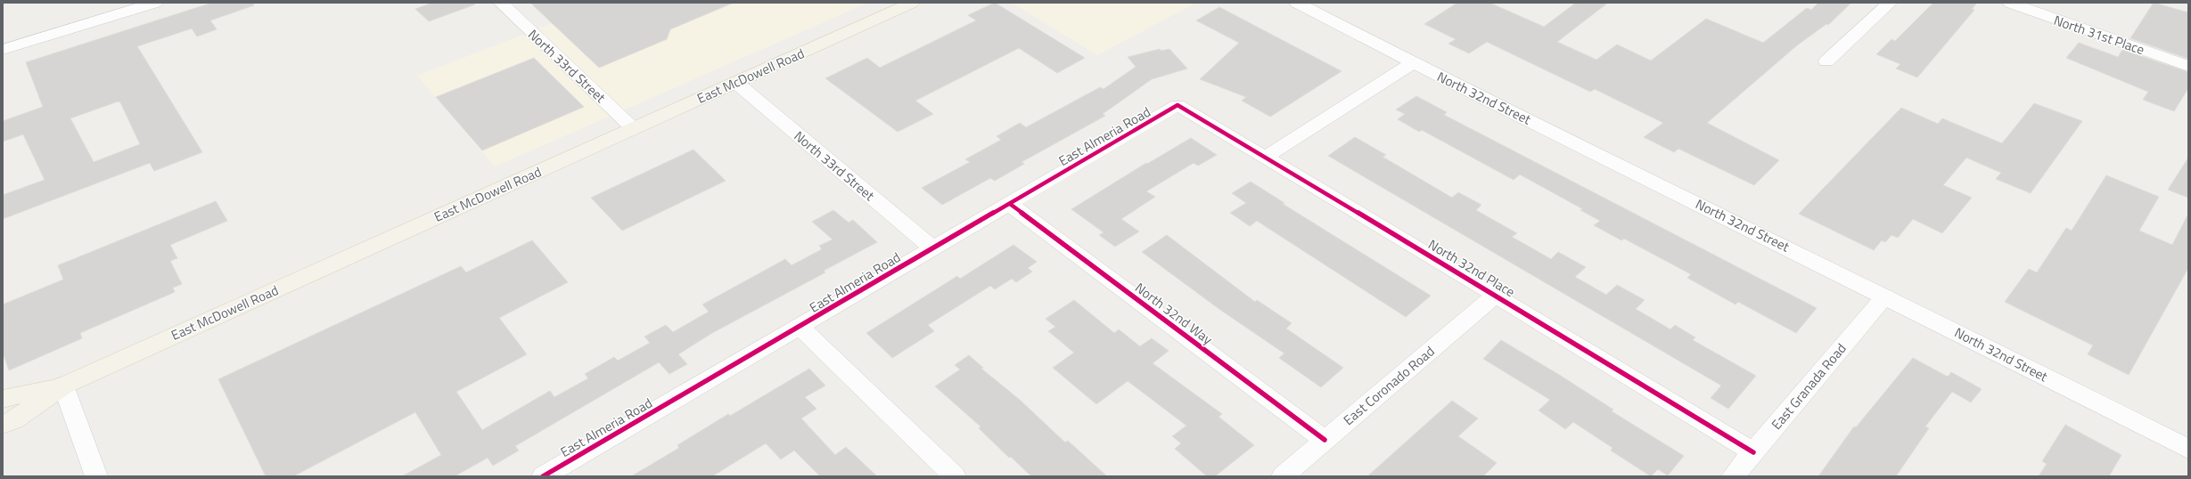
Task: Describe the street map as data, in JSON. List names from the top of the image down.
{
  "streets": {
    "main road": ["East McDowell Road"],
    "street": [
      "North 31st Place",
      "North 33rd Street",
      "North 32nd Street",
      "East Almeria Road",
      "North 32nd Place",
      "North 32nd Way",
      "East Coronado Road",
      "East Granada Road"
    ]
  },
  "crossings": [
    ["North 33rd Street", "East McDowell Road"],
    ["North 33rd Street", "East Almeria Road"],
    ["North 32nd Street", "East Granada Road"],
    ["East Almeria Road", "North 32nd Place"],
    ["East Almeria Road", "North 32nd Way"],
    ["North 32nd Place", "East Coronado Road"],
    ["North 32nd Place", "East Granada Road"],
    ["North 32nd Way", "East Coronado Road"]
  ]
}
